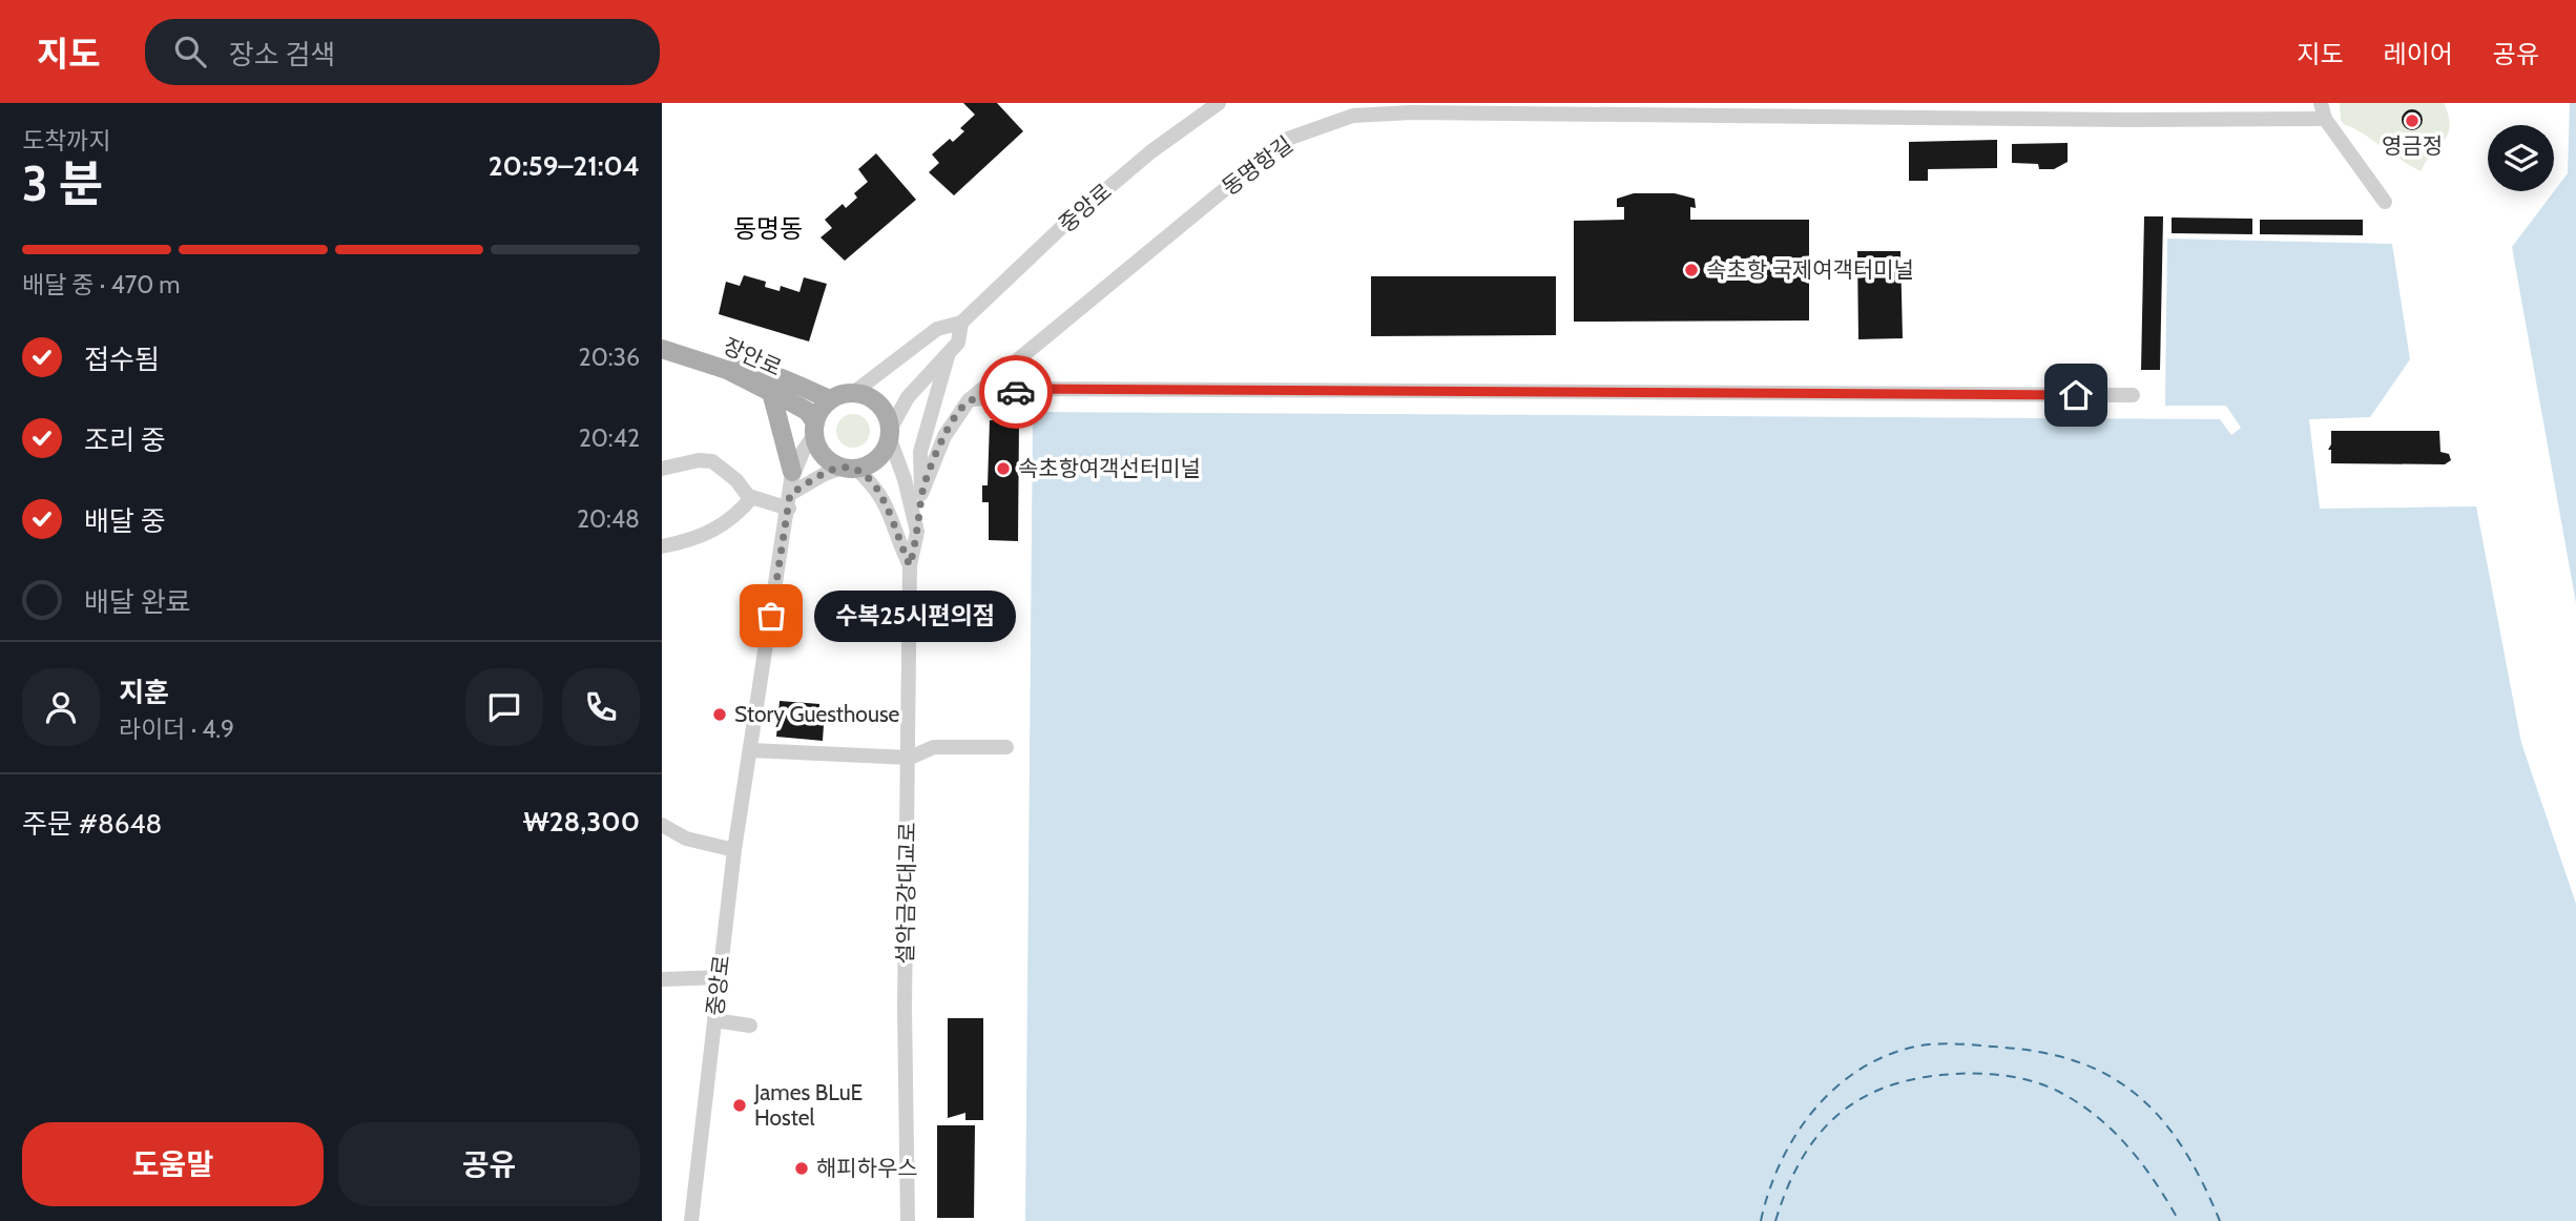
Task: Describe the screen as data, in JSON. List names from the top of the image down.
{
  "streets": {
    "main road": ["장안로"],
    "street": ["동명항길", "중앙로", "설악금강대교로"]
  },
  "districts": ["동명동"],
  "places": [
    "영금정",
    "속초항 국제여객터미널",
    "속초항여객선터미널",
    "수복25시편의점",
    "Story Guesthouse",
    "James BLuE Hostel",
    "해피하우스"
  ],
  "page": {
    "header": "지도",
    "search": "장소 검색",
    "nav": ["지도", "레이어", "공유"],
    "heading": ["3 분", "도착까지", "20:59–21:04"],
    "panel": [
      "지훈",
      "라이더 · 4.9",
      "주문 #8648",
      "₩28,300"
    ],
    "bar": "배달 중 · 470 m",
    "list": [
      ["접수됨", "20:36"],
      ["조리 중", "20:42"],
      ["배달 중", "20:48"],
      "배달 완료"
    ],
    "bubble": "수복25시편의점",
    "buttons": ["도움말", "공유"]
  }
}
